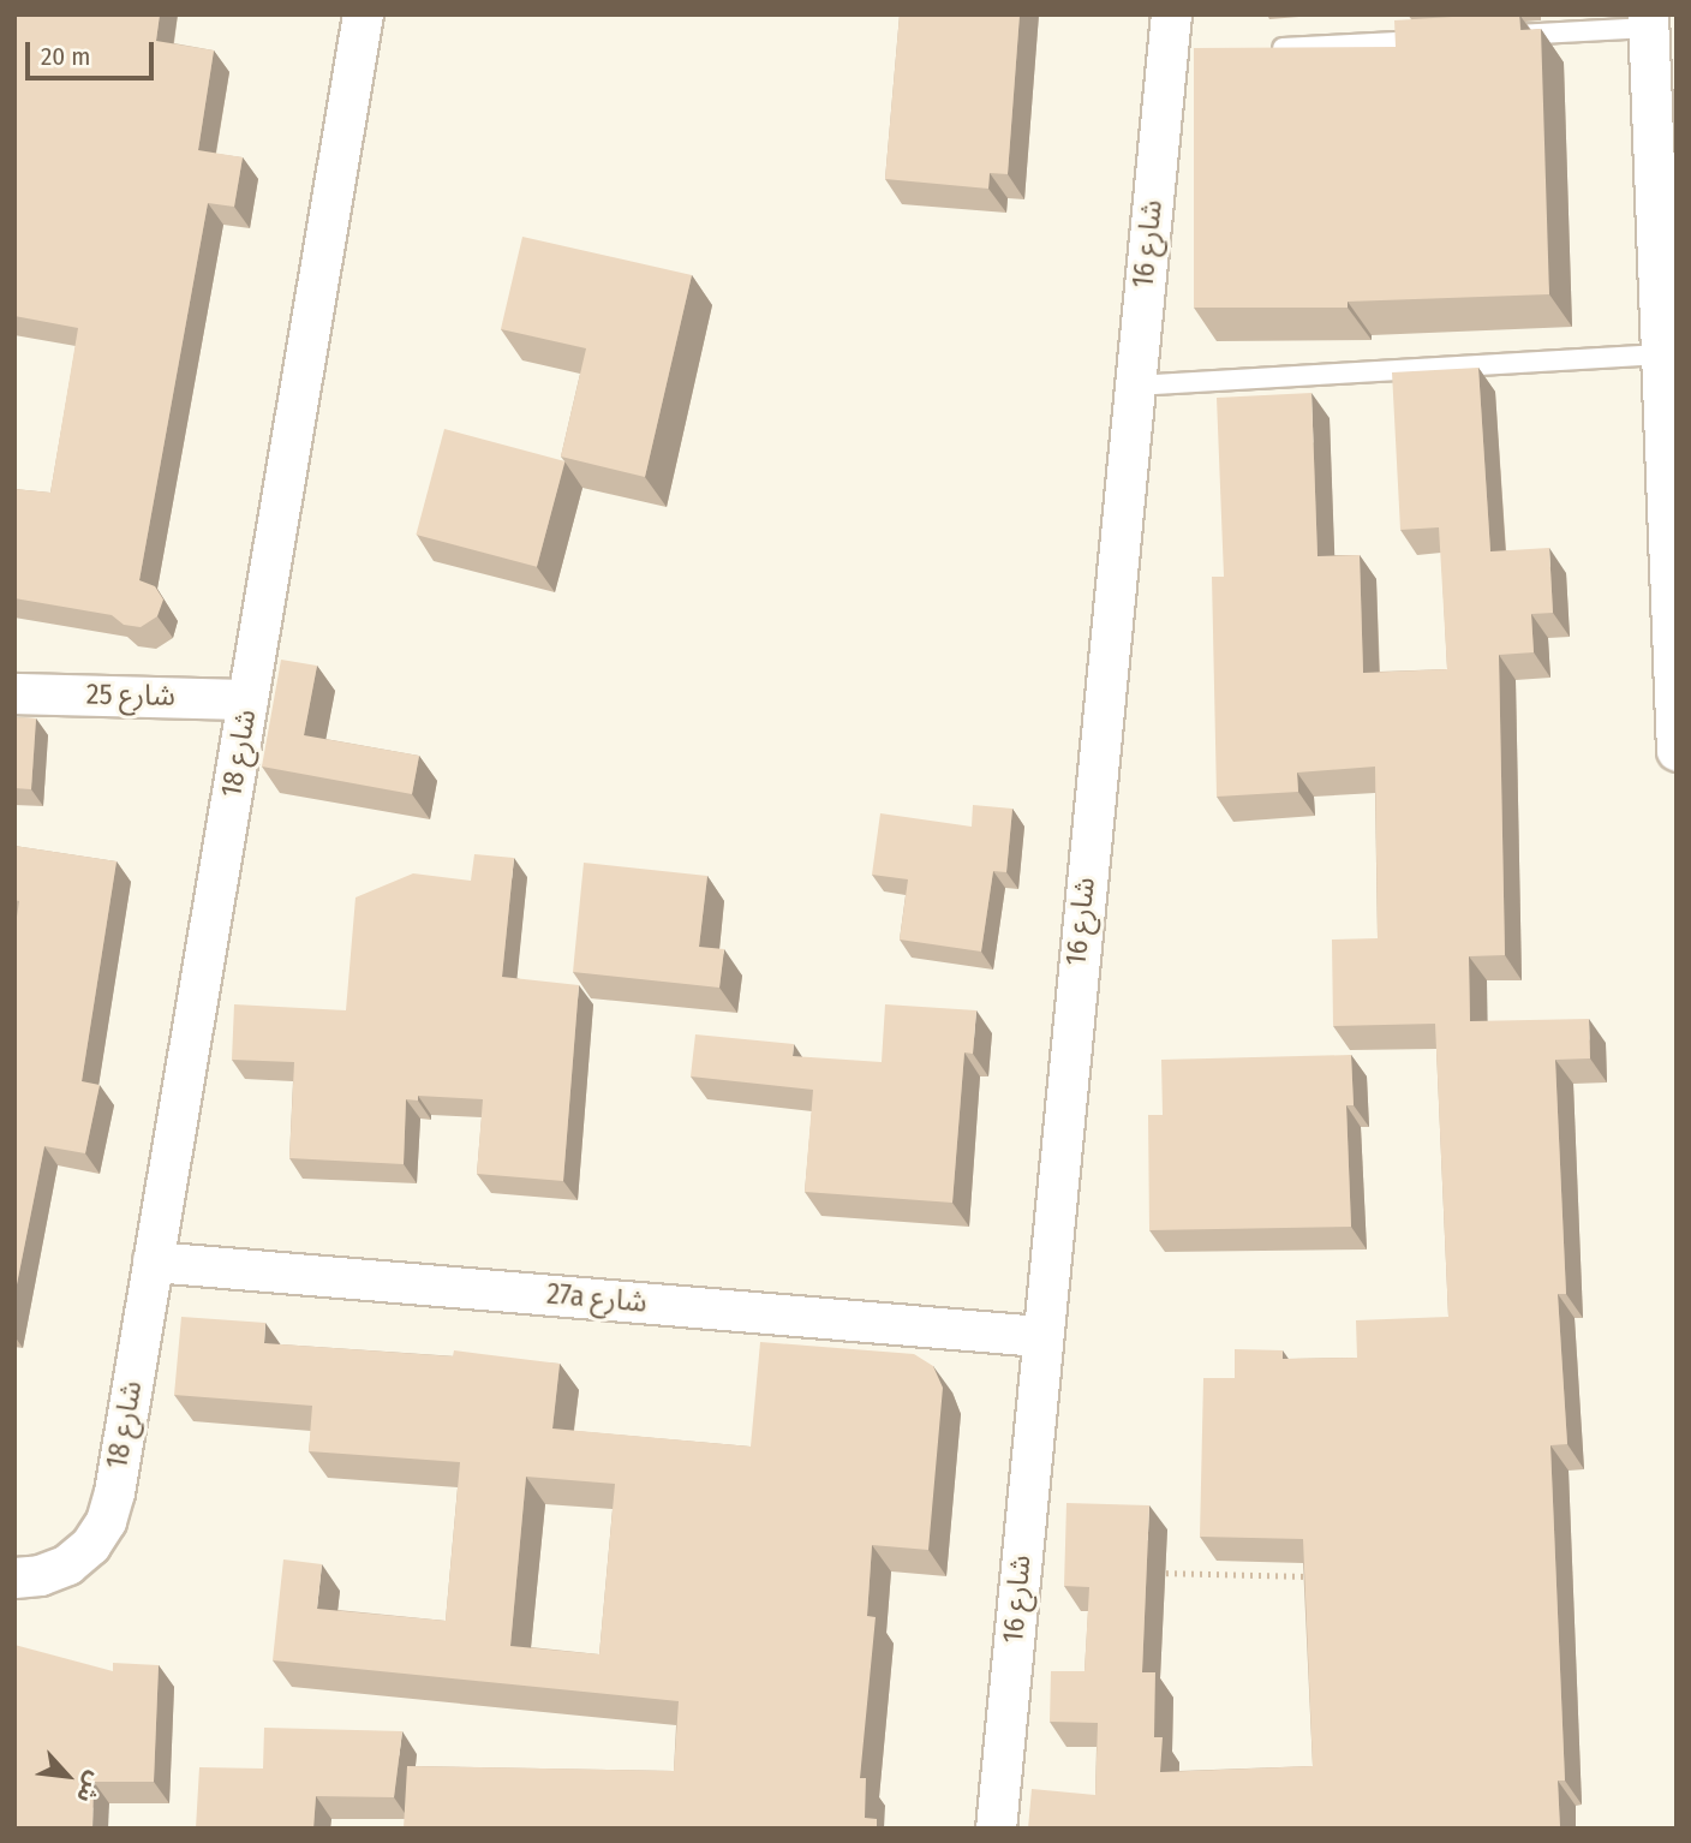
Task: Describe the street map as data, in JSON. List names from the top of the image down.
{
  "streets": {
    "street": [
      "شارع 16",
      "شارع 25",
      "شارع 18",
      "27a شارع"
    ]
  },
  "crossings": [
    ["شارع 16", "27a شارع"],
    ["شارع 25", "شارع 18"],
    ["شارع 18", "27a شارع"]
  ],
  "scale_bar": "20 m",
  "north": "bottom right"
}
